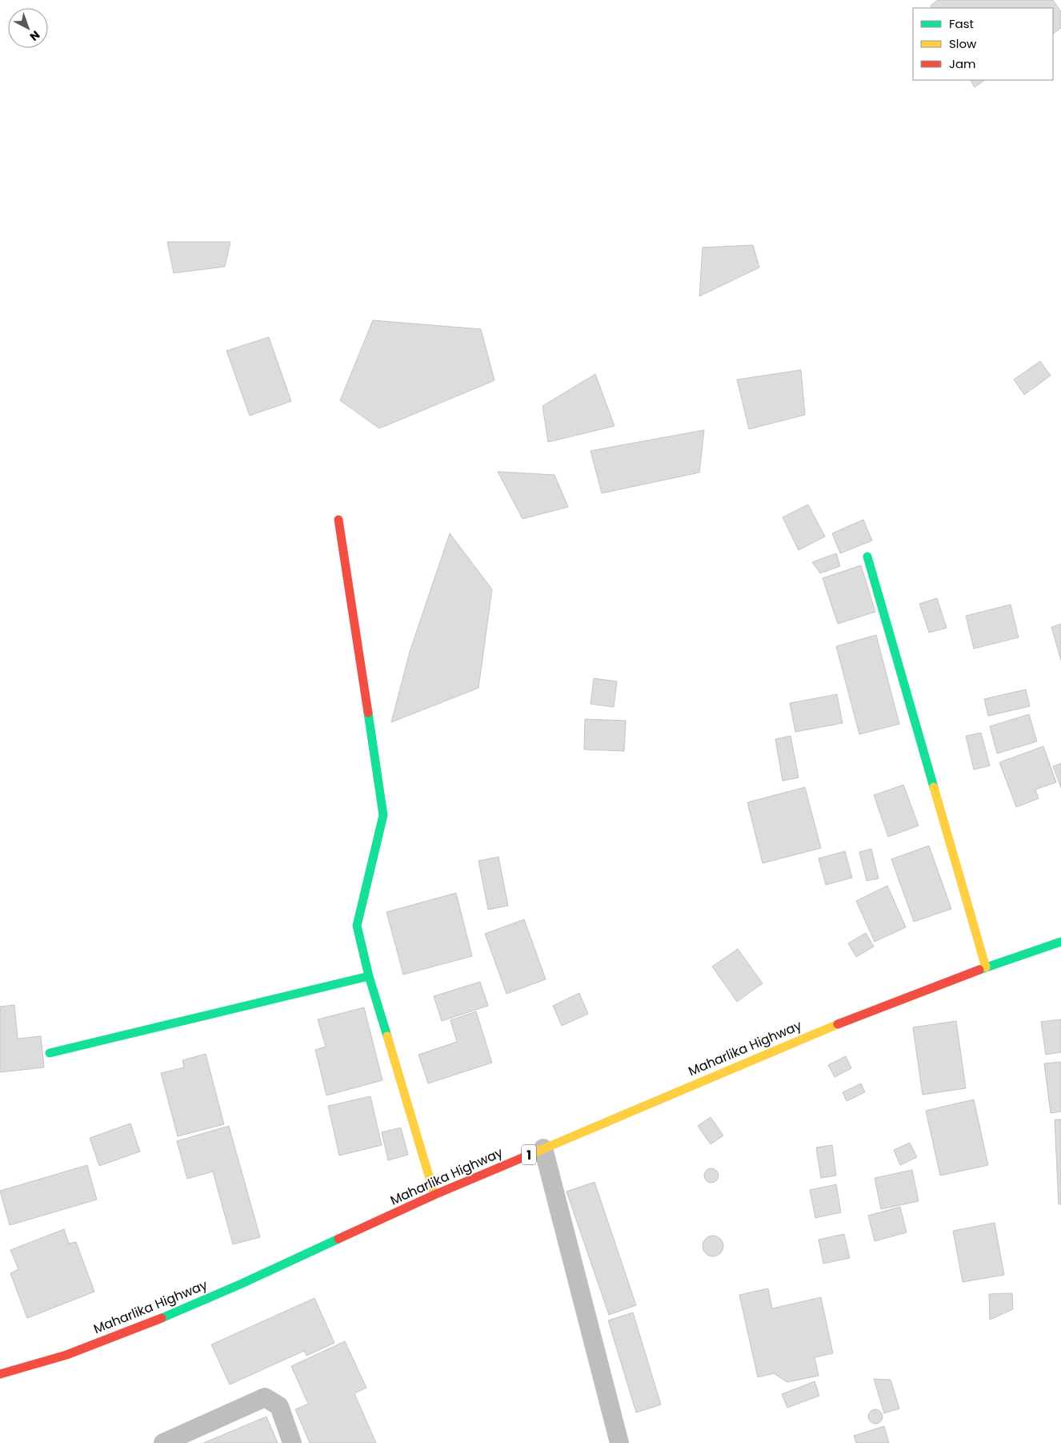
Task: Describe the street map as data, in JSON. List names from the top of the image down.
{
  "streets": {
    "main road": ["Maharlika Highway", "1"]
  },
  "legend": ["Fast", "Slow", "Jam"],
  "north": "bottom right"
}
